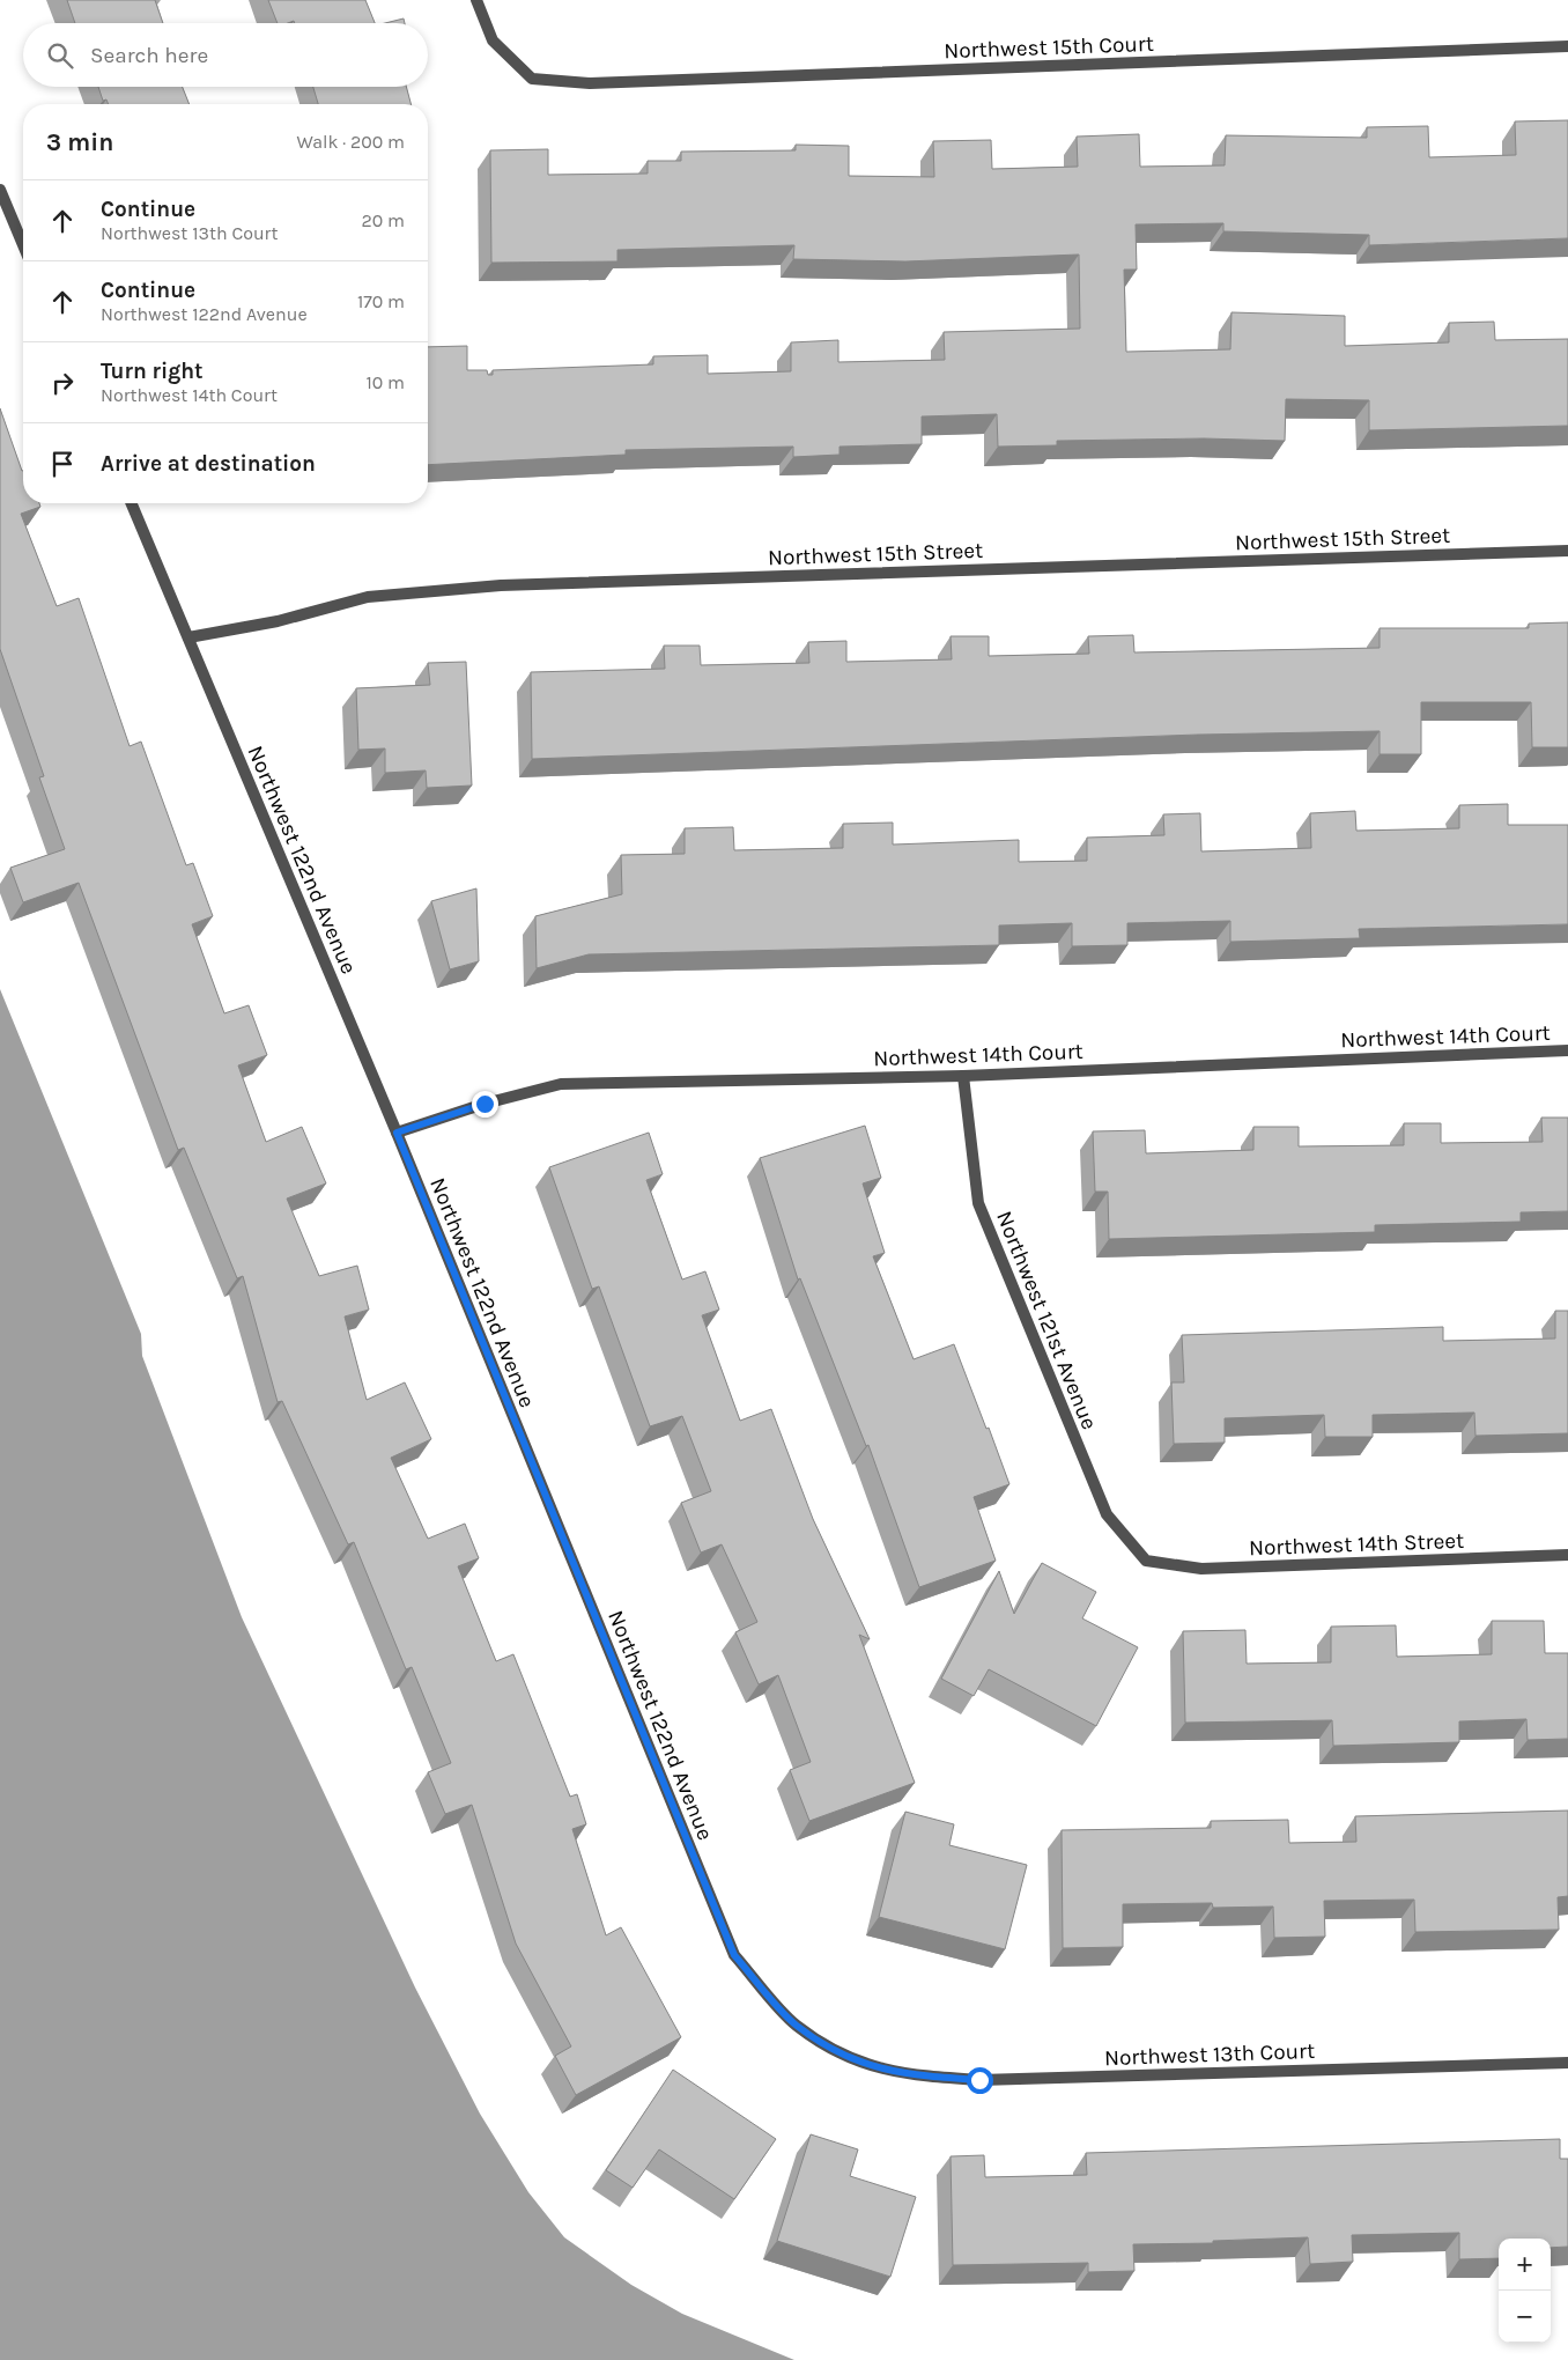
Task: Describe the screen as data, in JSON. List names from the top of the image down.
{
  "streets": {
    "street": [
      "Northwest 15th Court",
      "Northwest 15th Street",
      "Northwest 122nd Avenue",
      "Northwest 14th Court",
      "Northwest 121st Avenue",
      "Northwest 14th Street",
      "Northwest 13th Court"
    ]
  },
  "crossings": [
    ["Northwest 15th Street", "Northwest 122nd Avenue"],
    ["Northwest 122nd Avenue", "Northwest 14th Court"],
    ["Northwest 122nd Avenue", "Northwest 13th Court"],
    ["Northwest 14th Court", "Northwest 121st Avenue"],
    ["Northwest 121st Avenue", "Northwest 14th Street"]
  ],
  "page": {
    "search": "Search here",
    "heading": ["3 min", "Walk · 200 m"],
    "list": [
      ["Continue", "Northwest 13th Court", "20 m"],
      ["Continue", "Northwest 122nd Avenue", "170 m"],
      ["Turn right", "Northwest 14th Court", "10 m"],
      "Arrive at destination"
    ],
    "map_buttons": ["+", "−"]
  }
}
